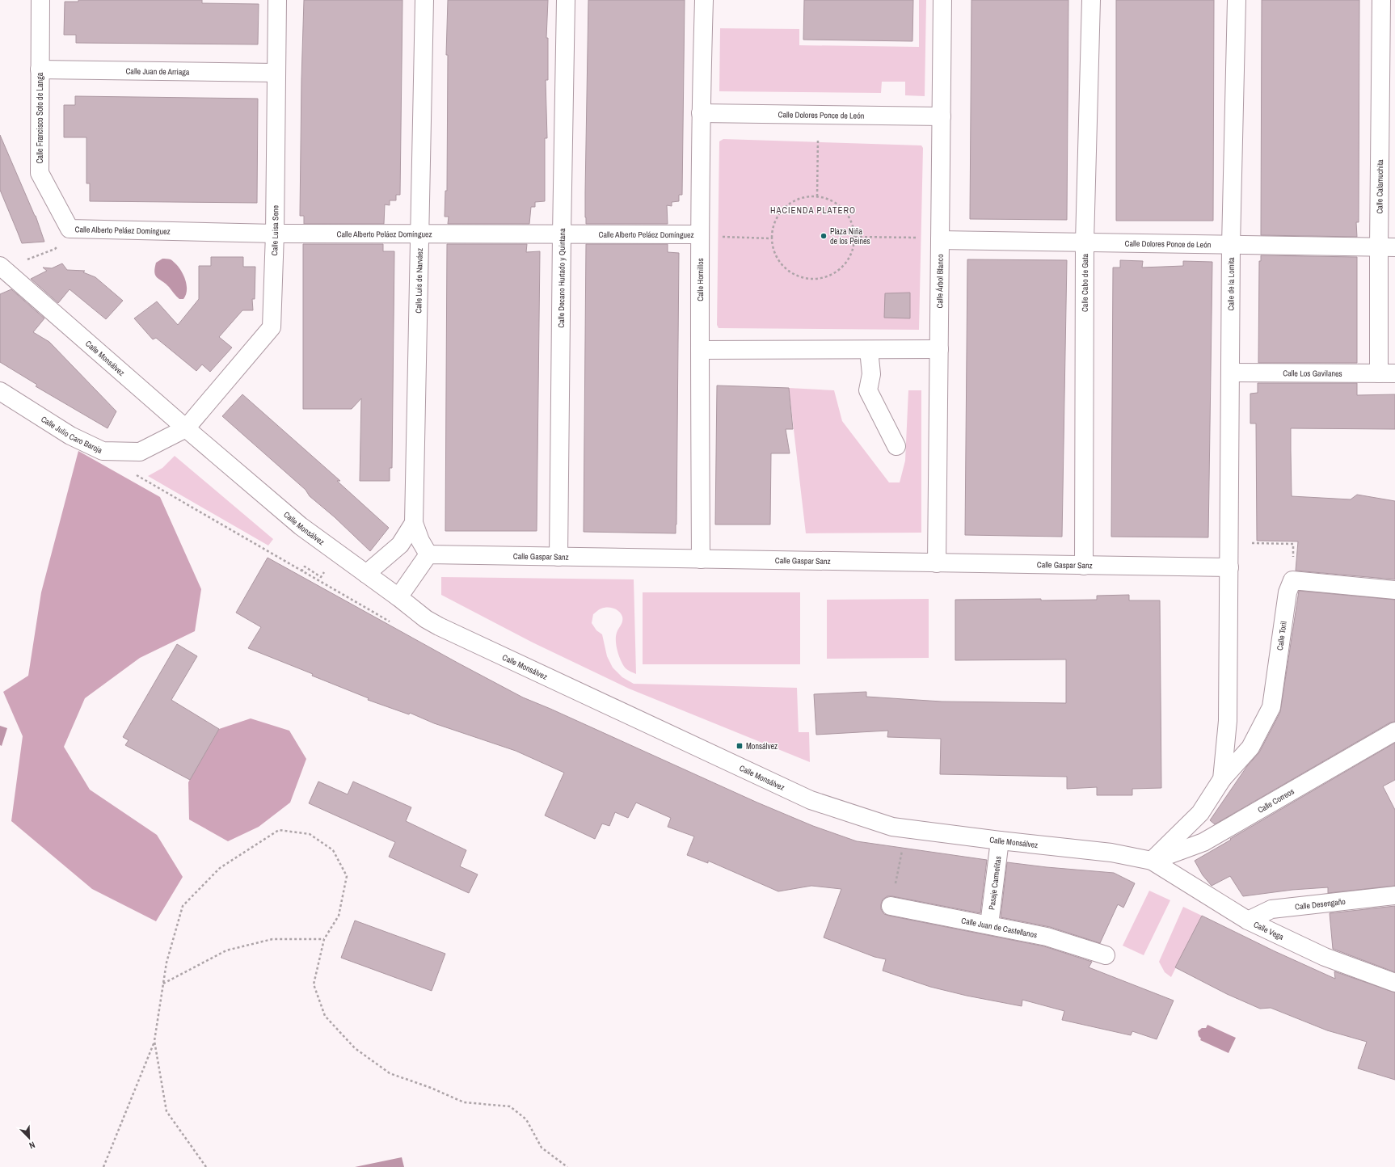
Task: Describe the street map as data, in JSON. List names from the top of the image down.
{
  "streets": {
    "street": [
      "Calle Juan de Arriaga",
      "Calle Dolores Ponce de León",
      "Calle Francisco Soto de Langa",
      "Calle Calamuchita",
      "Calle Alberto Peláez Domínguez",
      "Calle Luisa Sene",
      "Calle Decano Hurtado y Quintana",
      "Calle Hornillos",
      "Calle Luis de Narváez",
      "Calle Árbol Blanco",
      "Calle Cabo de Gata",
      "Calle de la Lomita",
      "Calle Monsálvez",
      "Calle Los Gavilanes",
      "Calle Julio Caro Baroja",
      "Calle Gaspar Sanz",
      "Calle Toril",
      "Calle Correos",
      "Pasaje Carmelitas",
      "Calle Desengaño",
      "Calle Juan de Castellanos",
      "Calle Vega"
    ]
  },
  "crossings": [
    ["Calle Juan de Arriaga", "Calle Francisco Soto de Langa"],
    ["Calle Juan de Arriaga", "Calle Luisa Sene"],
    ["Calle Dolores Ponce de León", "Calle Calamuchita"],
    ["Calle Dolores Ponce de León", "Calle Hornillos"],
    ["Calle Dolores Ponce de León", "Calle Árbol Blanco"],
    ["Calle Dolores Ponce de León", "Calle Cabo de Gata"],
    ["Calle Dolores Ponce de León", "Calle de la Lomita"],
    ["Calle Francisco Soto de Langa", "Calle Alberto Peláez Domínguez"],
    ["Calle Calamuchita", "Calle Los Gavilanes"],
    ["Calle Alberto Peláez Domínguez", "Calle Luisa Sene"],
    ["Calle Alberto Peláez Domínguez", "Calle Decano Hurtado y Quintana"],
    ["Calle Alberto Peláez Domínguez", "Calle Hornillos"],
    ["Calle Alberto Peláez Domínguez", "Calle Luis de Narváez"],
    ["Calle Luisa Sene", "Calle Monsálvez"],
    ["Calle Luisa Sene", "Calle Julio Caro Baroja"],
    ["Calle Decano Hurtado y Quintana", "Calle Gaspar Sanz"],
    ["Calle Hornillos", "Calle Gaspar Sanz"],
    ["Calle Luis de Narváez", "Calle Gaspar Sanz"],
    ["Calle Árbol Blanco", "Calle Gaspar Sanz"],
    ["Calle Cabo de Gata", "Calle Gaspar Sanz"],
    ["Calle de la Lomita", "Calle Los Gavilanes"],
    ["Calle de la Lomita", "Calle Gaspar Sanz"],
    ["Calle de la Lomita", "Calle Toril"],
    ["Calle Monsálvez", "Calle Julio Caro Baroja"],
    ["Calle Monsálvez", "Calle Toril"],
    ["Calle Monsálvez", "Calle Correos"],
    ["Calle Monsálvez", "Pasaje Carmelitas"],
    ["Calle Monsálvez", "Calle Vega"],
    ["Calle Gaspar Sanz", "Calle Toril"],
    ["Calle Toril", "Calle Correos"],
    ["Calle Toril", "Calle Vega"],
    ["Calle Correos", "Calle Vega"],
    ["Pasaje Carmelitas", "Calle Juan de Castellanos"],
    ["Calle Desengaño", "Calle Vega"]
  ],
  "districts": ["HACIENDA PLATERO"],
  "places": {
    "other": ["Plaza Niña de los Peines"],
    "transit": ["Monsálvez"]
  },
  "north": "bottom right"
}
